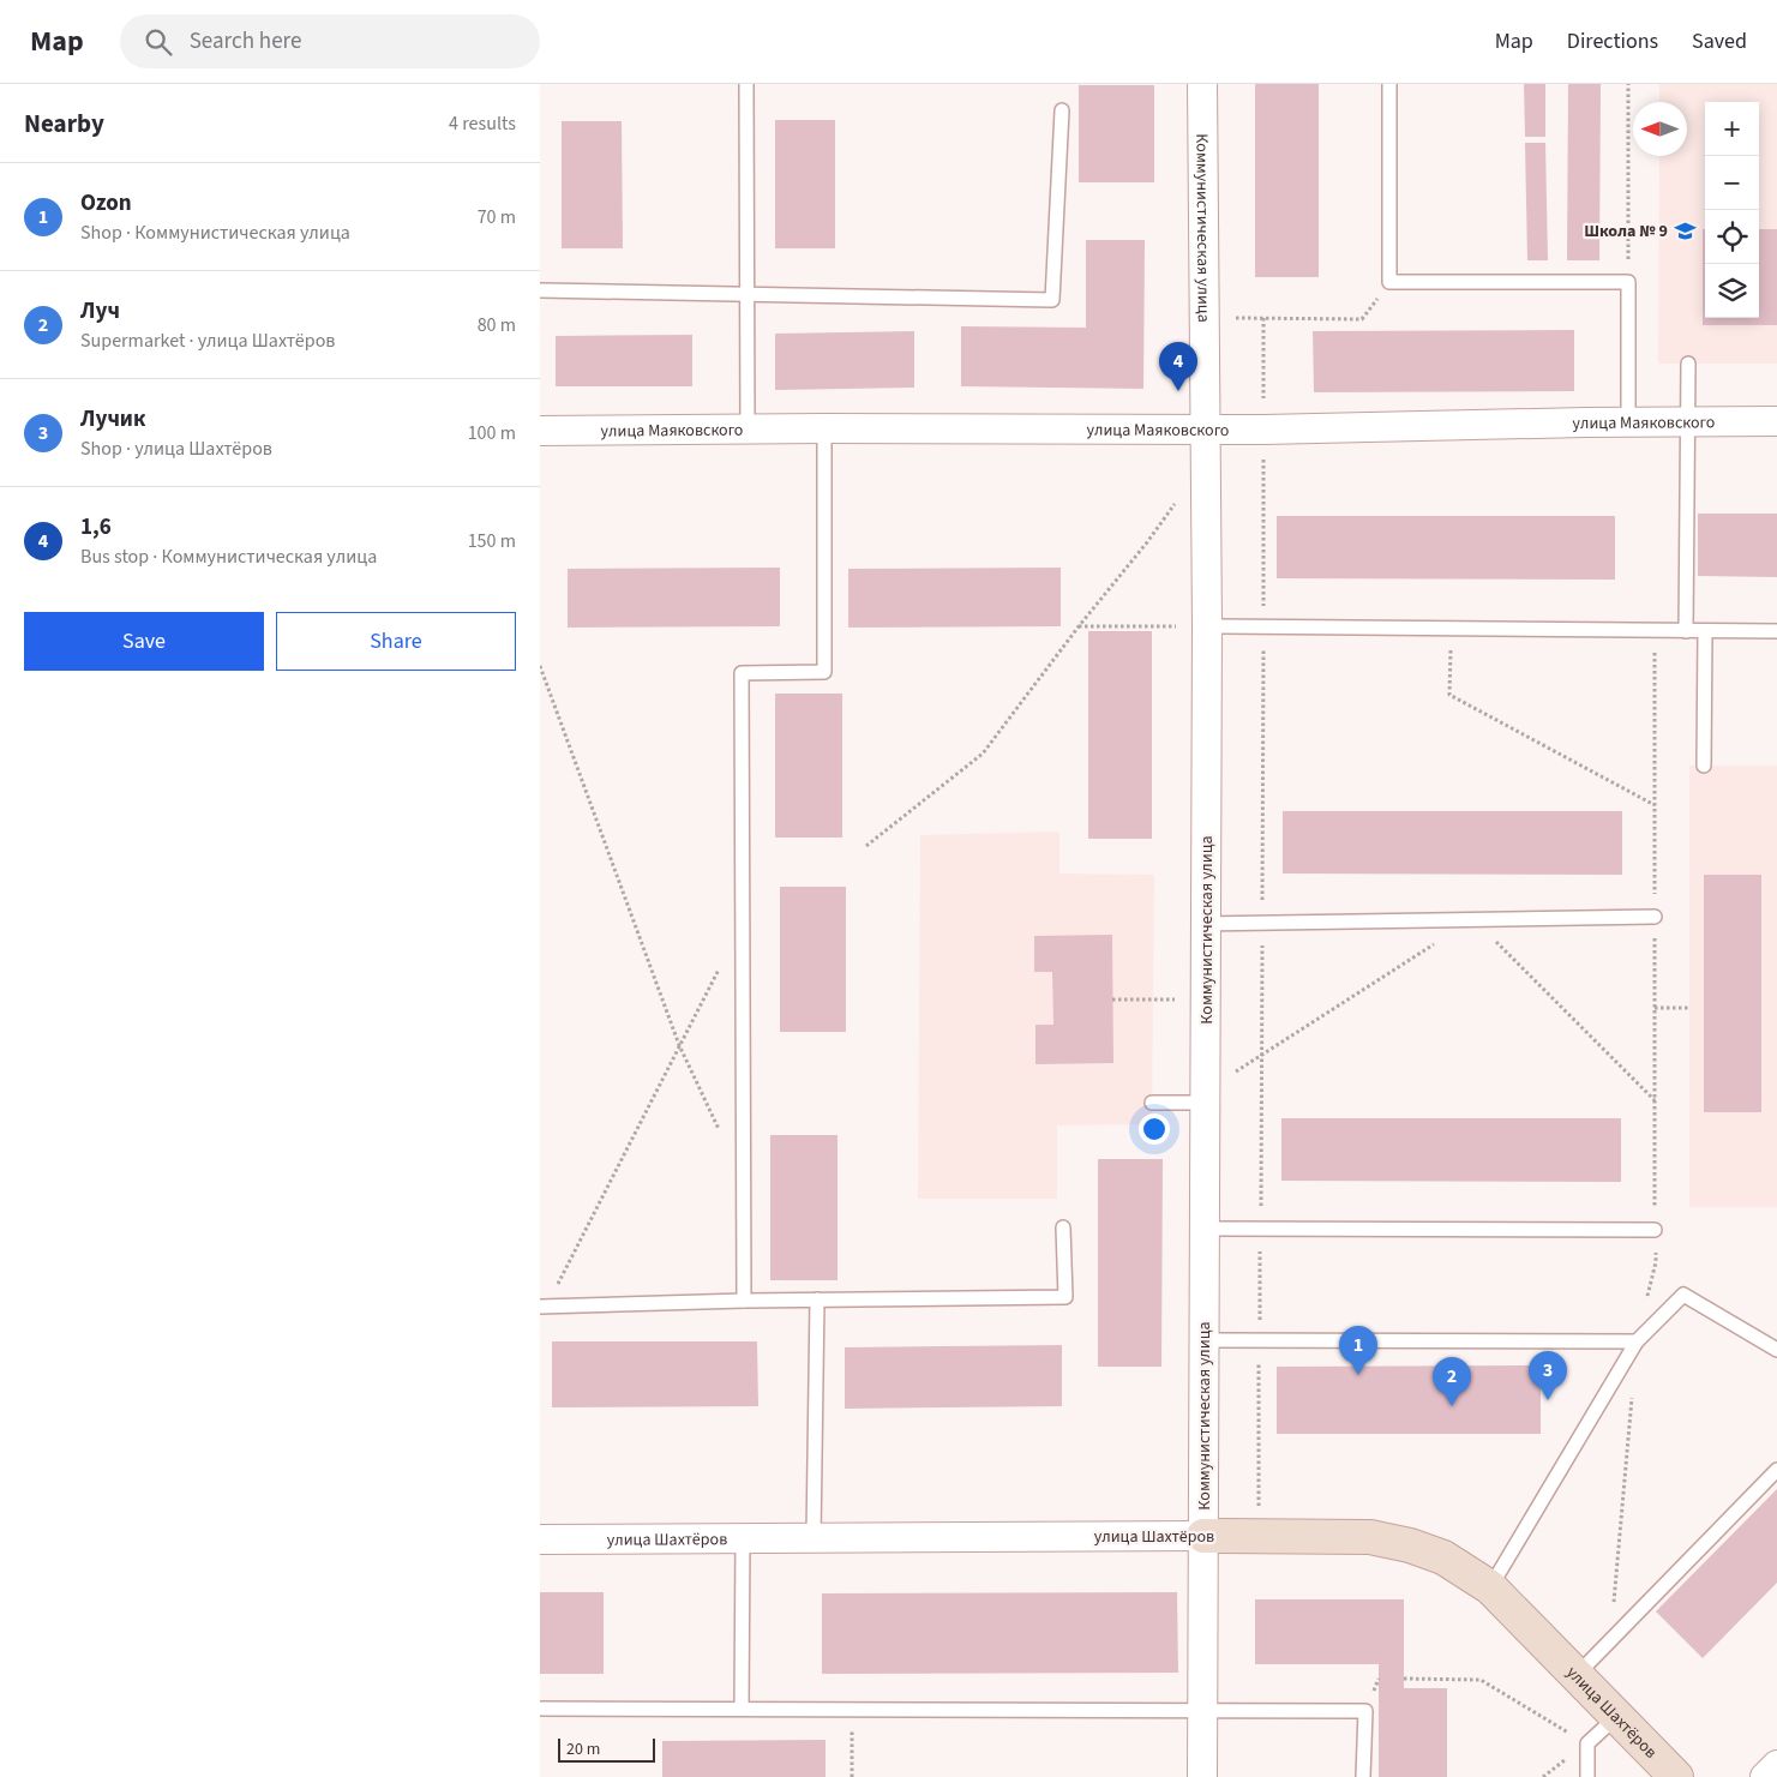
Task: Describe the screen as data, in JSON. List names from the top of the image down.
{
  "streets": {
    "street": ["Коммунистическая улица", "улица Маяковского", "улица Шахтёров"]
  },
  "crossings": [
    ["Коммунистическая улица", "улица Маяковского"],
    ["Коммунистическая улица", "улица Шахтёров"]
  ],
  "places": {
    "school or university": ["Школа № 9"]
  },
  "scale_bar": "20 m",
  "north": "left",
  "page": {
    "header": "Map",
    "search": "Search here",
    "nav": ["Map", "Directions", "Saved"],
    "heading": ["Nearby", "4 results"],
    "map_buttons": ["+", "−"],
    "list": [
      {
        "mark": "1",
        "name": "Ozon",
        "note": "Shop · Коммунистическая улица",
        "value": "70 m"
      },
      {
        "mark": "2",
        "name": "Луч",
        "note": "Supermarket · улица Шахтёров",
        "value": "80 m"
      },
      {
        "mark": "3",
        "name": "Лучик",
        "note": "Shop · улица Шахтёров",
        "value": "100 m"
      },
      {
        "mark": "4",
        "name": "1,6",
        "note": "Bus stop · Коммунистическая улица",
        "value": "150 m"
      }
    ],
    "pins": [
      "4",
      "1",
      "3",
      "2"
    ],
    "buttons": ["Save", "Share"],
    "scale": "20 m"
  }
}
